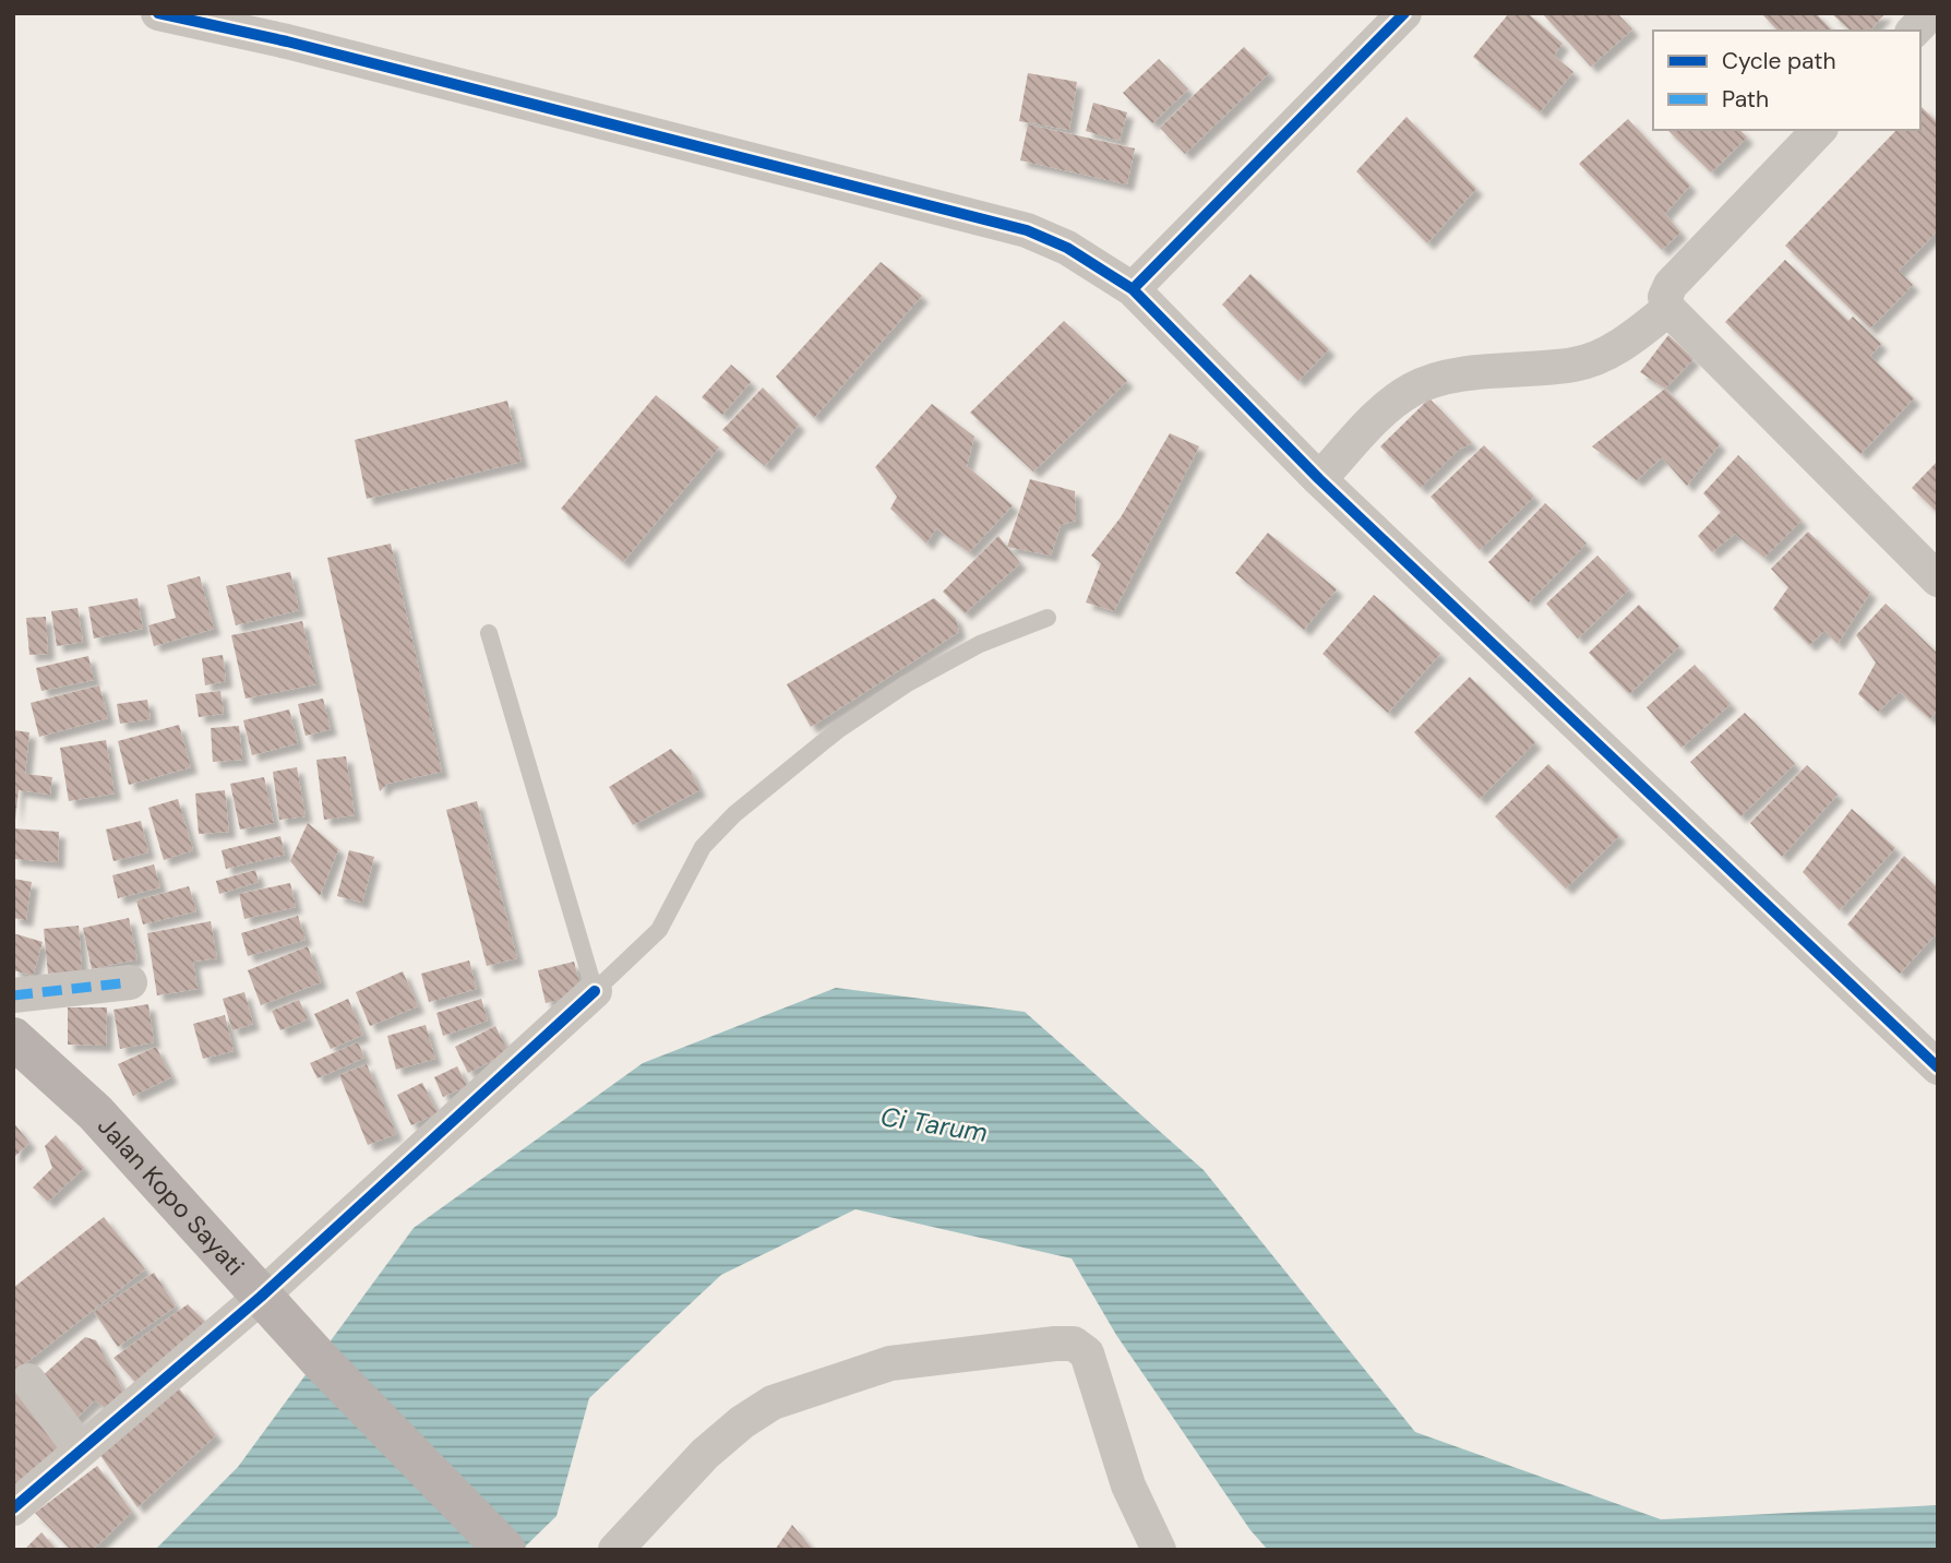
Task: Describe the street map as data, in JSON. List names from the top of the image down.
{
  "streets": {
    "main road": ["Jalan Kopo Sayati"]
  },
  "water": ["Ci Tarum"],
  "legend": ["Cycle path", "Path"]
}
